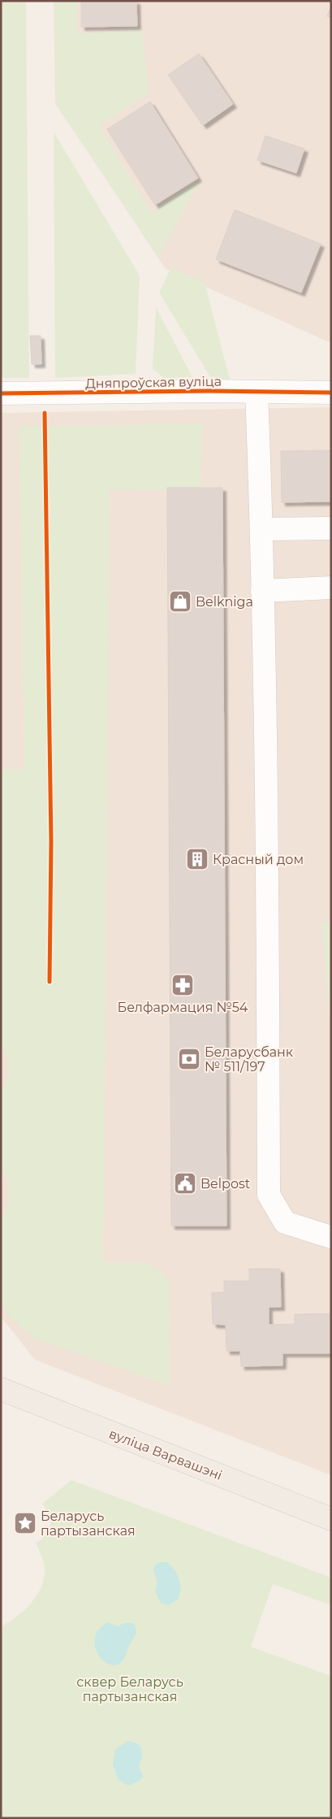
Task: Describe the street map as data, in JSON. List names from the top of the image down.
{
  "streets": {
    "main road": ["вуліца Варвашэні"],
    "street": ["Дняпроўская вуліца"]
  },
  "parks": ["сквер Беларусь партызанская"],
  "places": {
    "shop": ["Belkniga"],
    "building": ["Красный дом"],
    "pharmacy": ["Белфармация №54"],
    "bank": ["Беларусбанк № 511/197"],
    "public building": ["Belpost"],
    "place": ["Беларусь партызанская"]
  }
}
